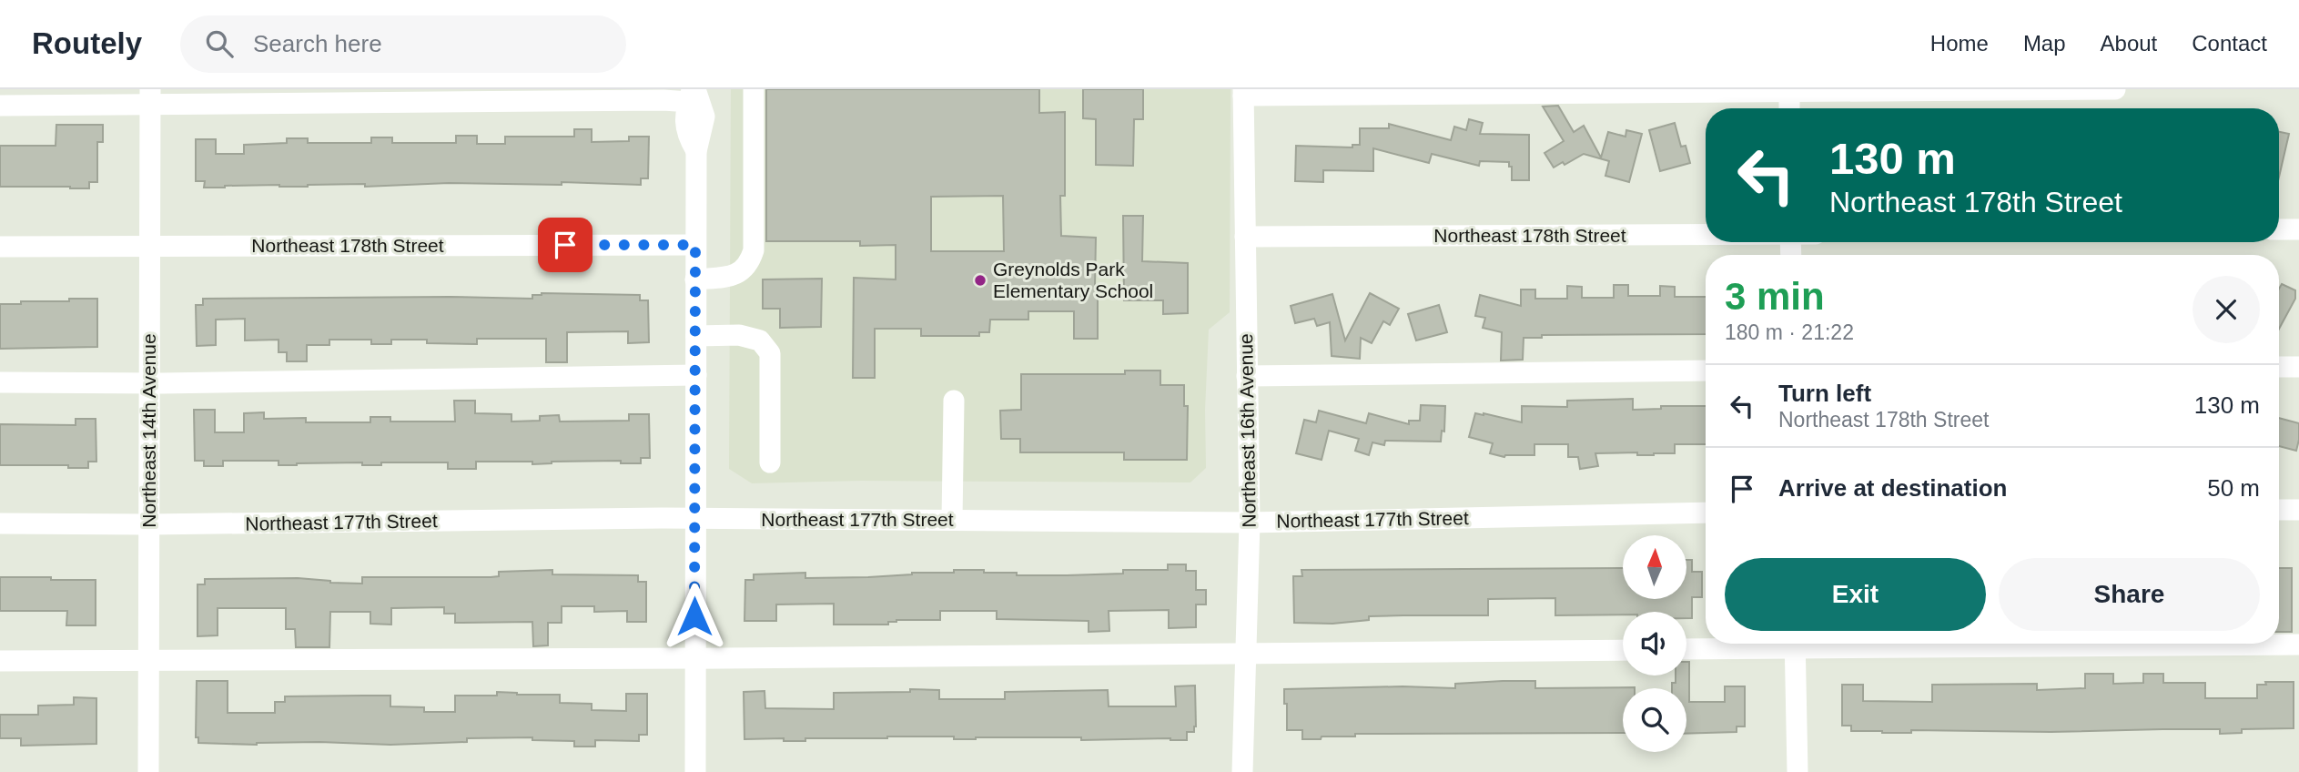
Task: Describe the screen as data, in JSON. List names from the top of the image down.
{
  "streets": {
    "street": [
      "Northeast 178th Street",
      "Northeast 14th Avenue",
      "Northeast 16th Avenue",
      "Northeast 177th Street"
    ]
  },
  "crossings": [
    ["Northeast 178th Street", "Northeast 14th Avenue"],
    ["Northeast 178th Street", "Northeast 16th Avenue"],
    ["Northeast 14th Avenue", "Northeast 177th Street"],
    ["Northeast 16th Avenue", "Northeast 177th Street"]
  ],
  "places": ["Greynolds Park Elementary School"],
  "north": "top",
  "page": {
    "header": "Routely",
    "search": "Search here",
    "nav": [
      "Home",
      "Map",
      "About",
      "Contact"
    ],
    "turn": ["130 m", "Northeast 178th Street"],
    "heading": ["3 min", "180 m · 21:22"],
    "list": [
      {
        "name": "Turn left",
        "note": "Northeast 178th Street",
        "value": "130 m"
      },
      {
        "name": "Arrive at destination",
        "value": "50 m"
      }
    ],
    "buttons": ["Exit", "Share"]
  }
}
